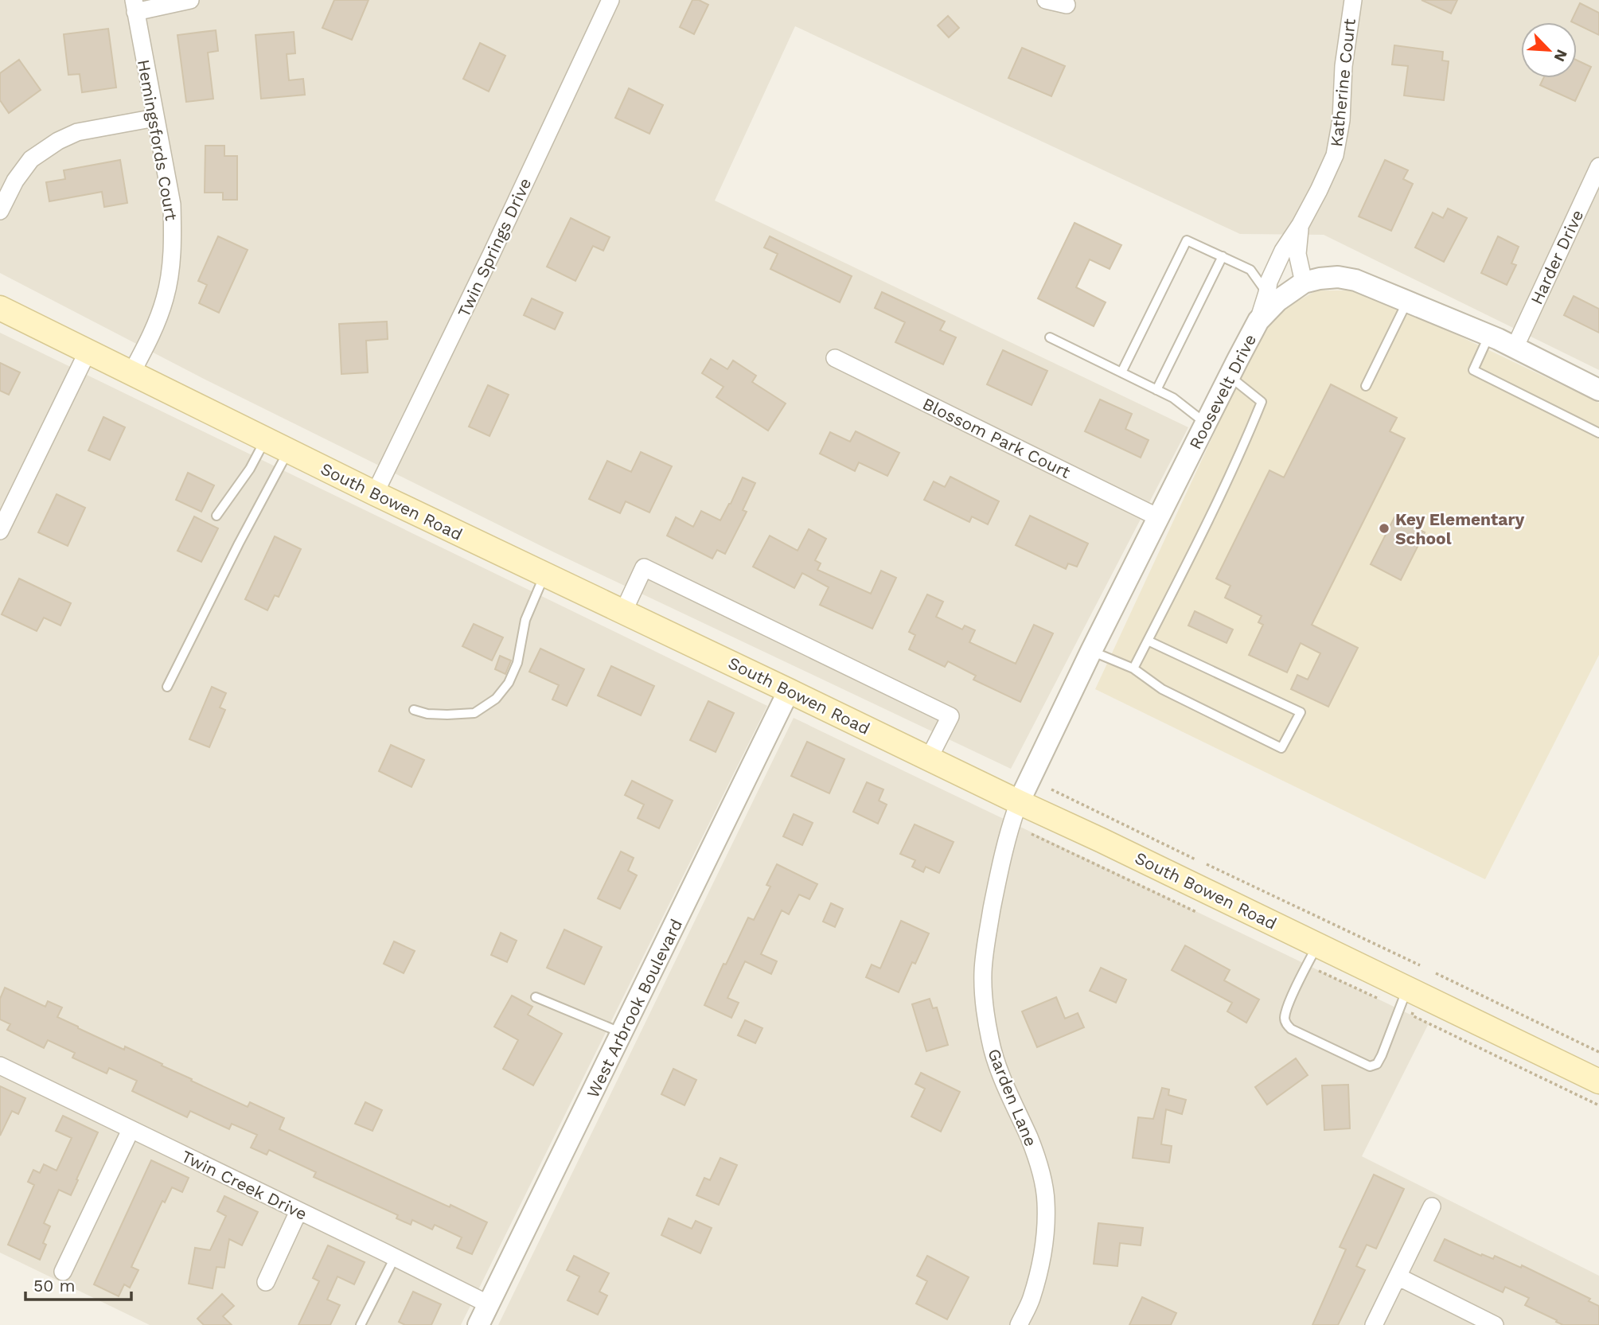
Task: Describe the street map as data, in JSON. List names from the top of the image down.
{
  "streets": {
    "main road": ["South Bowen Road"],
    "street": [
      "Katherine Court",
      "Hemingsfords Court",
      "Twin Springs Drive",
      "Harder Drive",
      "Roosevelt Drive",
      "Blossom Park Court",
      "West Arbrook Boulevard",
      "Garden Lane",
      "Twin Creek Drive"
    ]
  },
  "crossings": [
    ["Katherine Court", "Roosevelt Drive"],
    ["Hemingsfords Court", "South Bowen Road"],
    ["Twin Springs Drive", "South Bowen Road"],
    ["Harder Drive", "Roosevelt Drive"],
    ["Roosevelt Drive", "Blossom Park Court"],
    ["Roosevelt Drive", "South Bowen Road"],
    ["Roosevelt Drive", "Garden Lane"],
    ["South Bowen Road", "West Arbrook Boulevard"],
    ["South Bowen Road", "Garden Lane"],
    ["West Arbrook Boulevard", "Twin Creek Drive"]
  ],
  "places": ["Key Elementary School"],
  "scale_bar": "50 m",
  "north": "bottom right"
}
